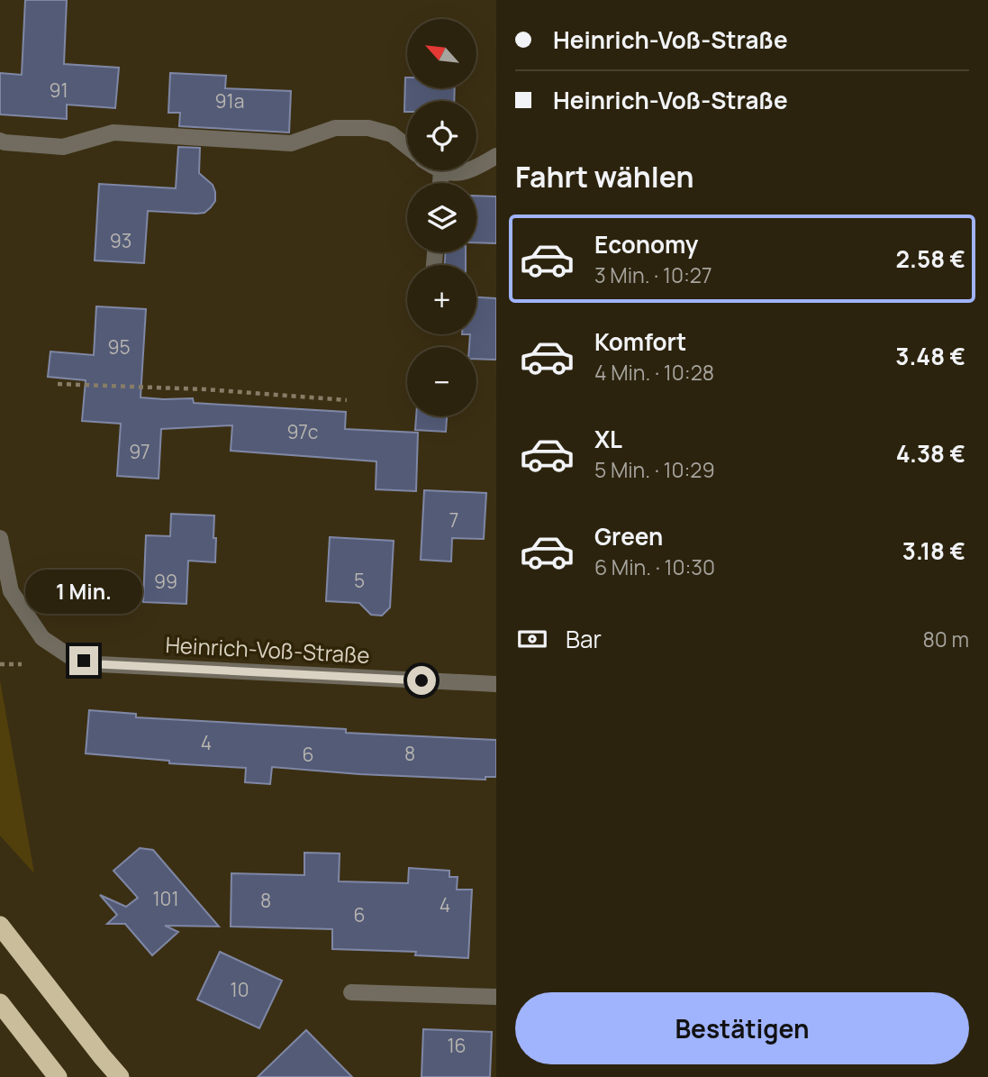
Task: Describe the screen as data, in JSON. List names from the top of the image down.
{
  "streets": {
    "street": ["Heinrich-Voß-Straße"]
  },
  "house_numbers": [
    "91",
    "91a",
    "93",
    "95",
    "97c",
    "97",
    "7",
    "5",
    "99",
    "4",
    "8",
    "6",
    "101",
    "8",
    "4",
    "6",
    "10",
    "16"
  ],
  "north": "top left",
  "page": {
    "banner": ["Heinrich-Voß-Straße", "Heinrich-Voß-Straße"],
    "map_buttons": ["+", "−"],
    "heading": "Fahrt wählen",
    "list": [
      {
        "name": "Economy",
        "note": "3 Min. · 10:27",
        "value": "2.58 €"
      },
      {
        "name": "Komfort",
        "note": "4 Min. · 10:28",
        "value": "3.48 €"
      },
      {
        "name": "XL",
        "note": "5 Min. · 10:29",
        "value": "4.38 €"
      },
      {
        "name": "Green",
        "note": "6 Min. · 10:30",
        "value": "3.18 €"
      }
    ],
    "bubble": "1 Min.",
    "pay": ["Bar", "80 m"],
    "buttons": "Bestätigen"
  }
}
